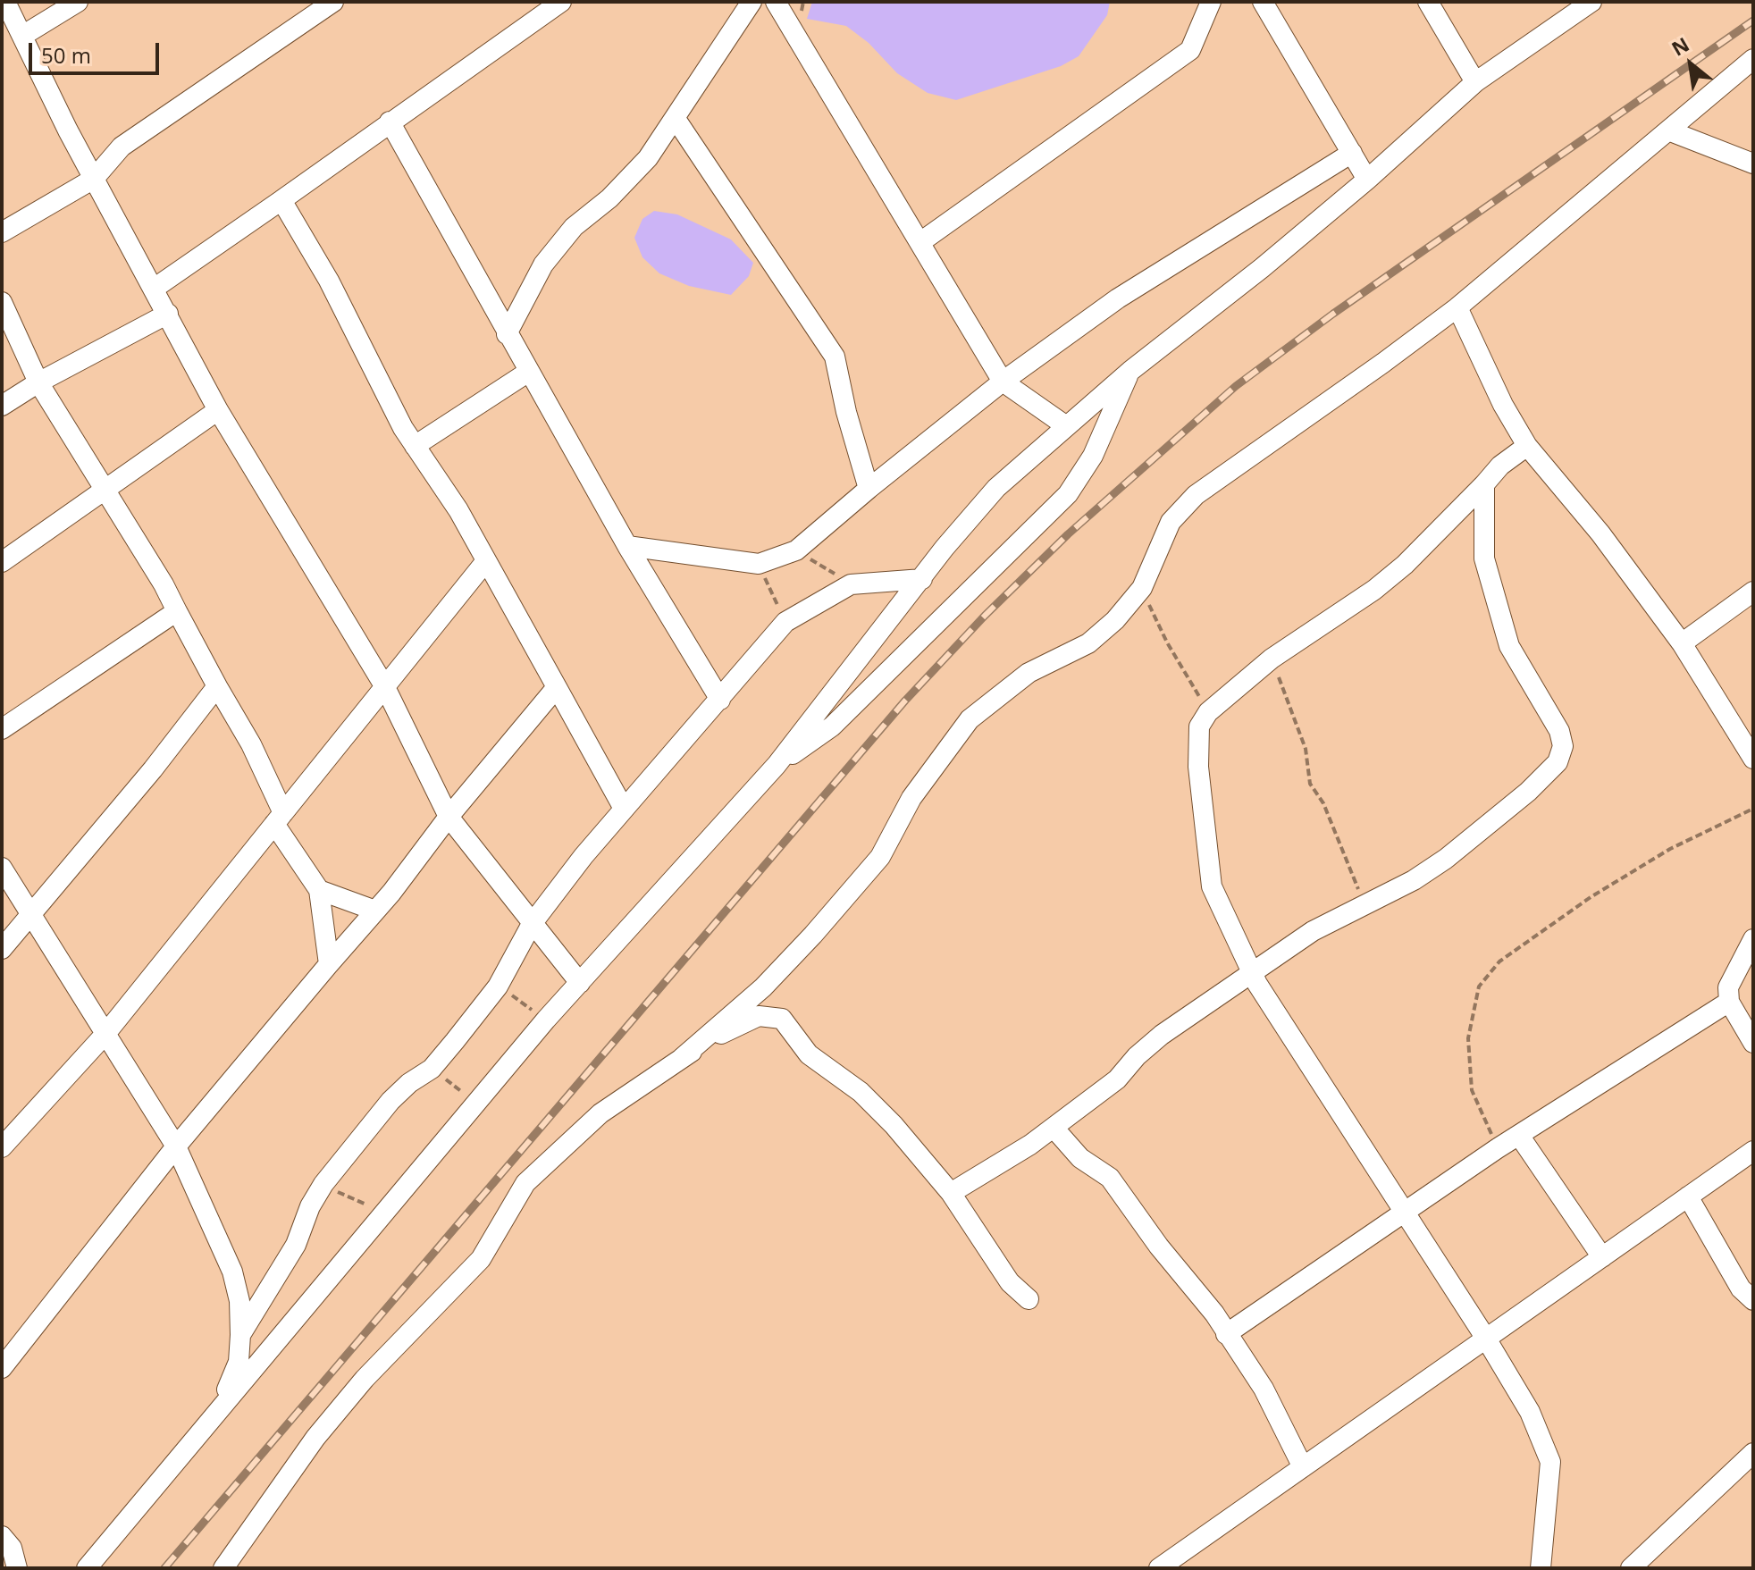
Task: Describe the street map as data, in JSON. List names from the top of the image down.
{
  "scale_bar": "50 m",
  "north": "top left"
}
